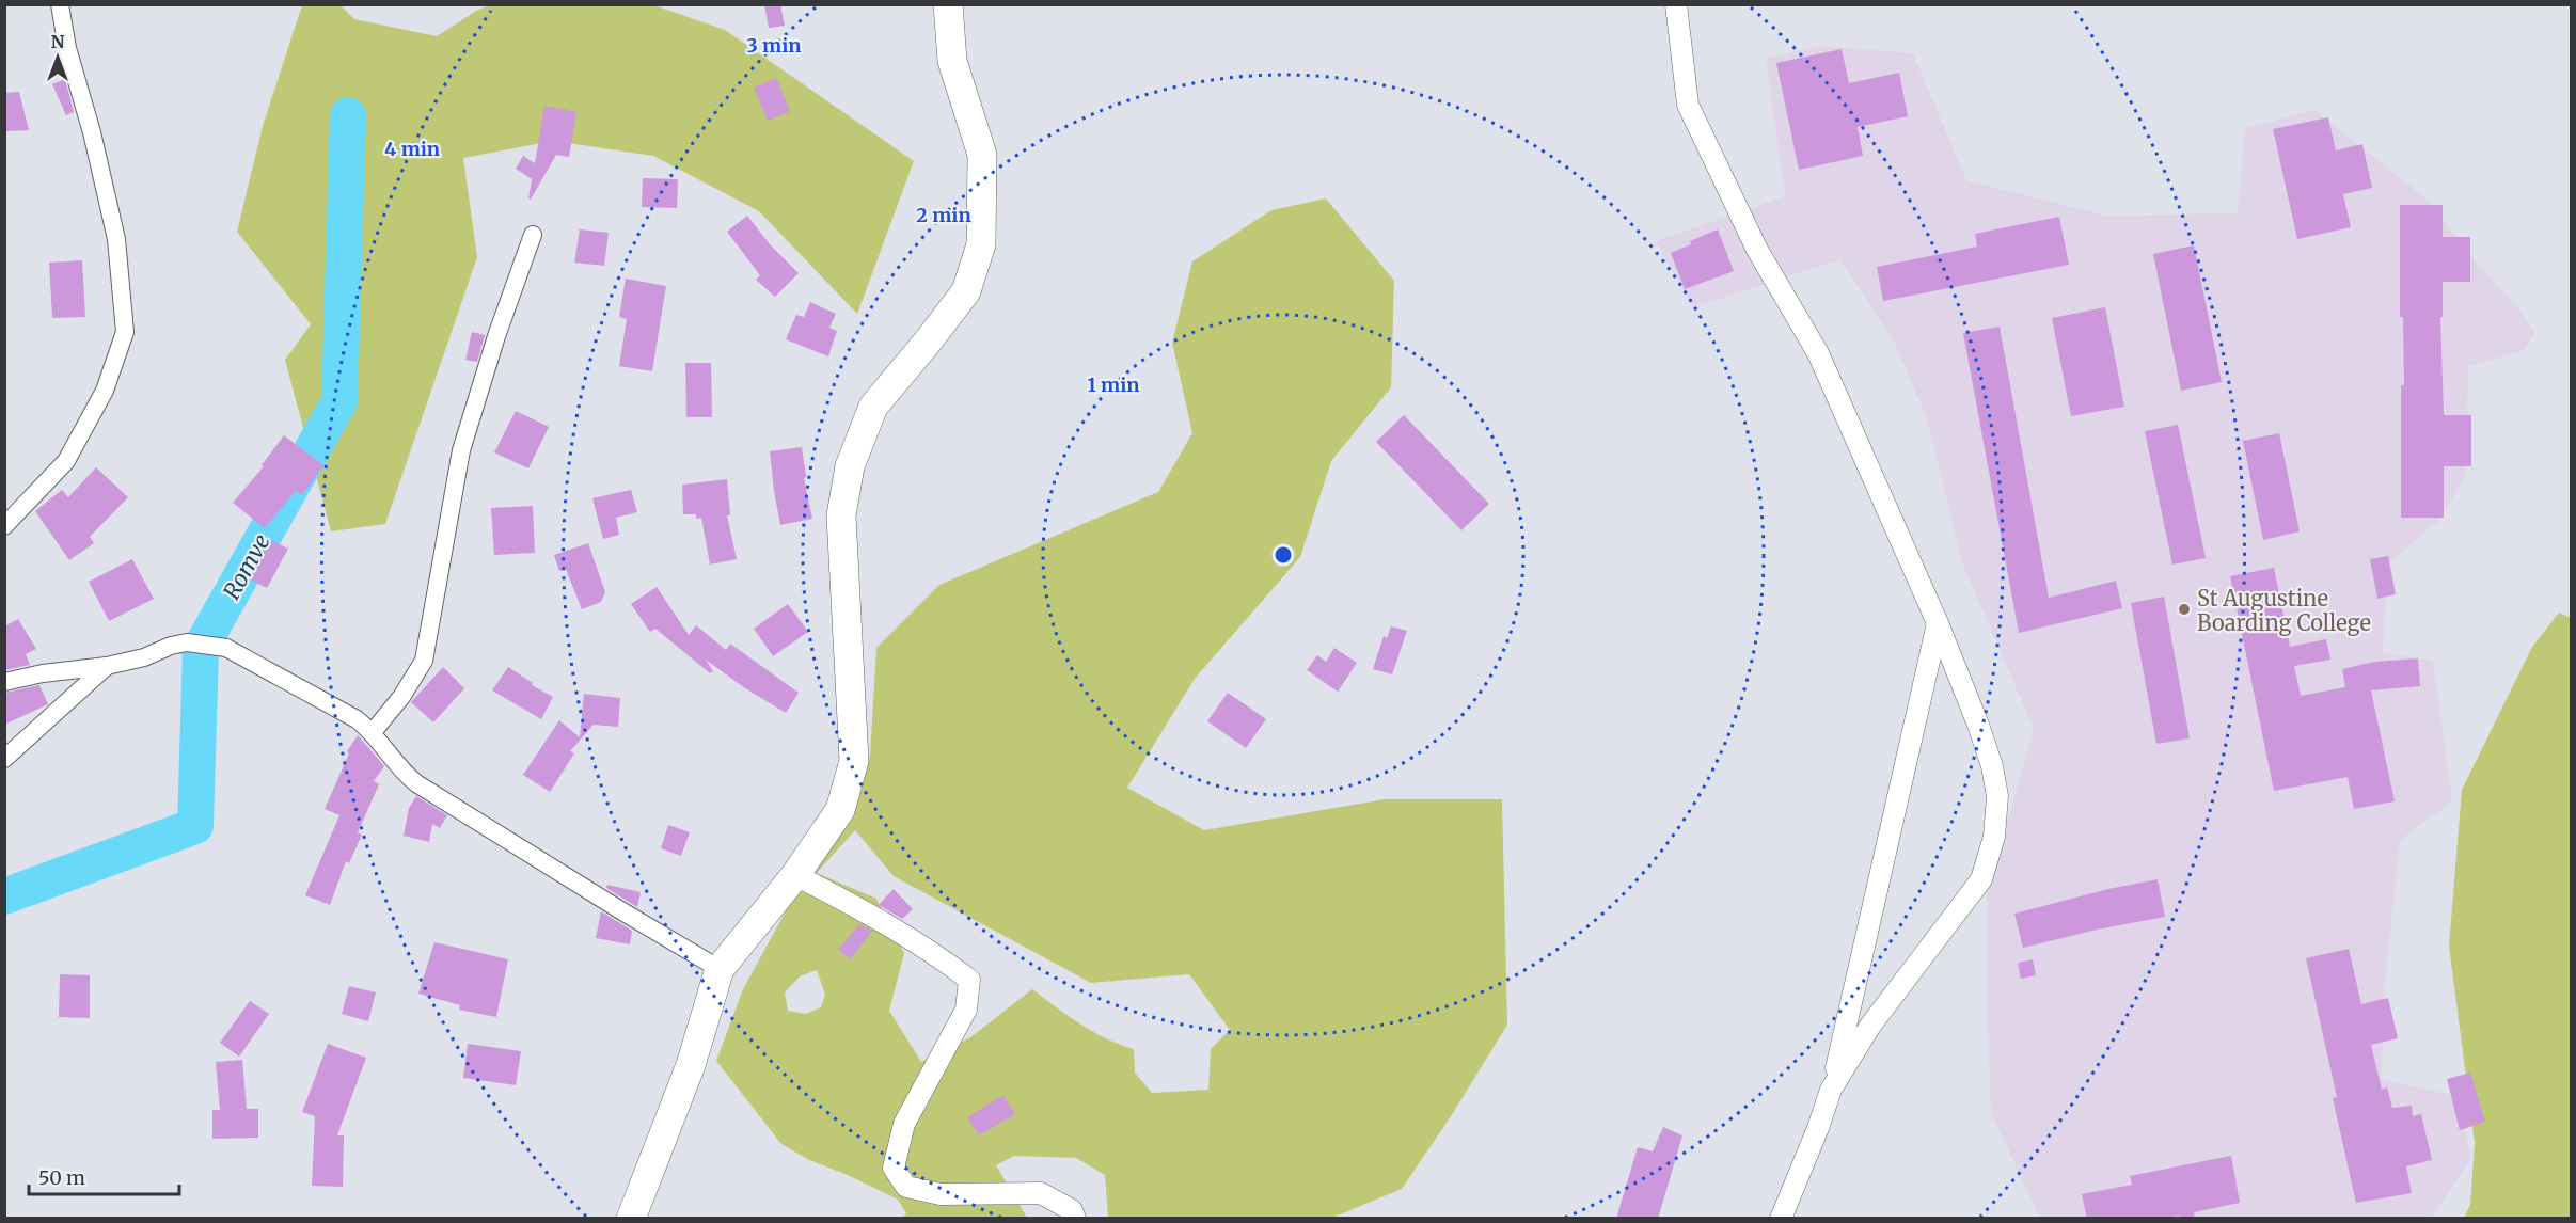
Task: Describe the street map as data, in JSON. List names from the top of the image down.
{
  "water": ["Romve"],
  "places": ["St Augustine Boarding College"],
  "scale_bar": "50 m",
  "north": "top",
  "rings": [
    "3 min",
    "4 min",
    "2 min",
    "1 min"
  ]
}
